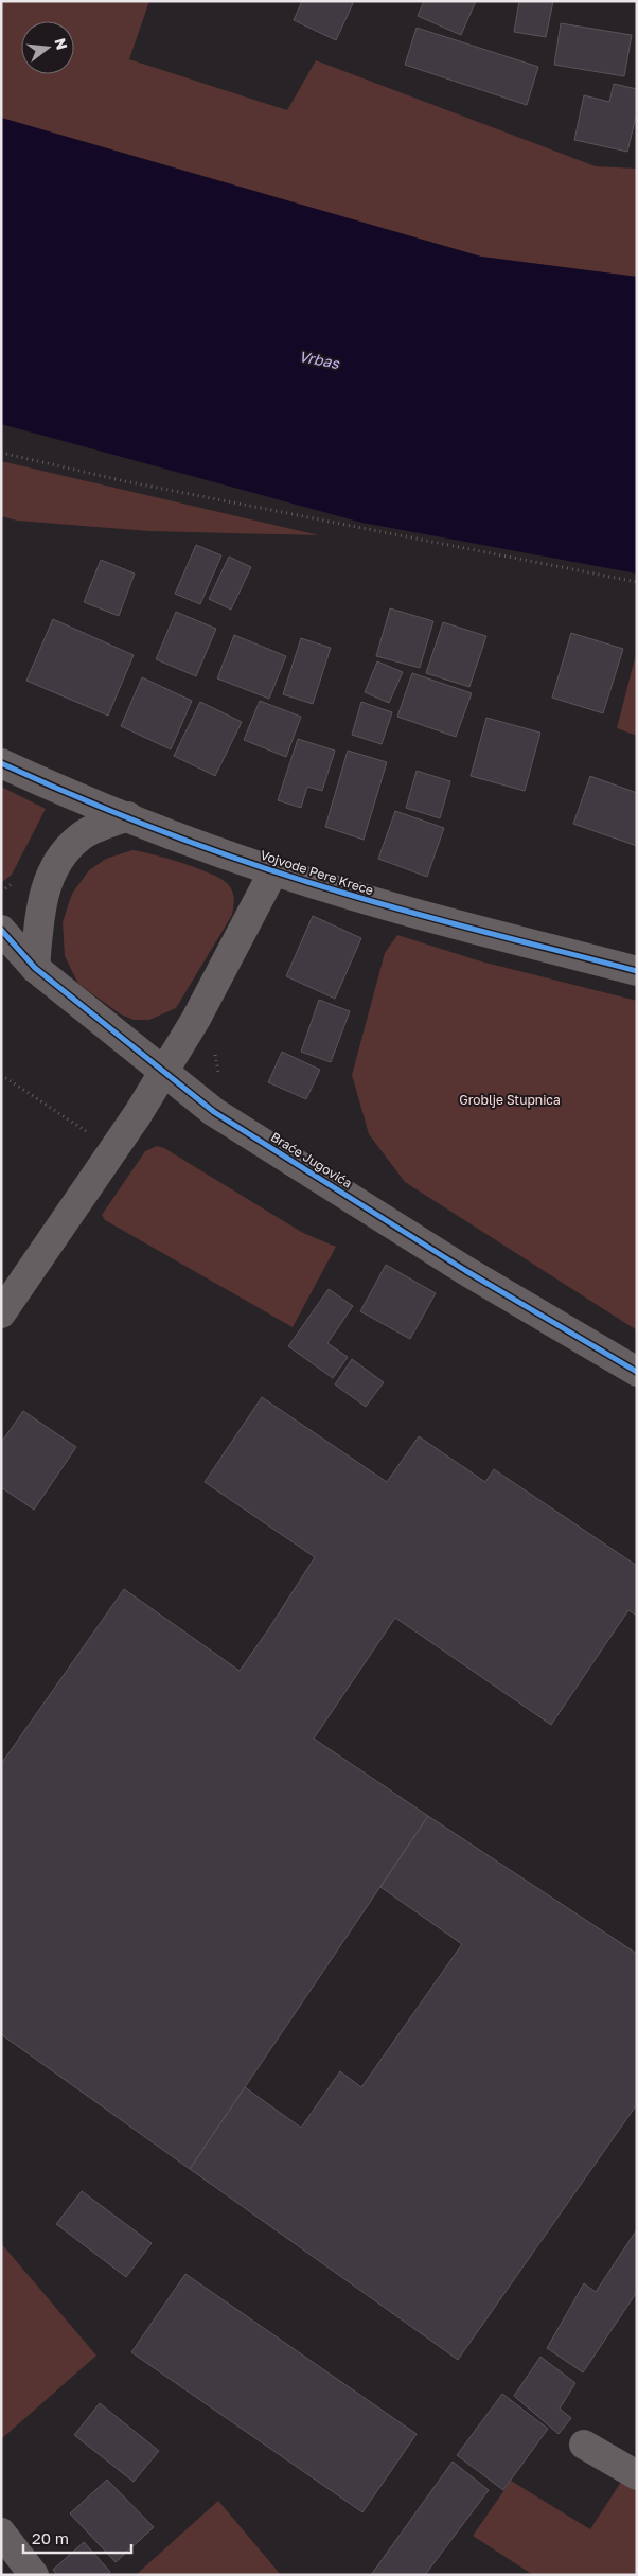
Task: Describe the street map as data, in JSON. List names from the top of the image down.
{
  "streets": {
    "street": ["Vojvode Pere Krece", "Braće Jugovića"]
  },
  "water": ["Vrbas"],
  "parks": ["Groblje Stupnica"],
  "scale_bar": "20 m",
  "north": "right"
}
